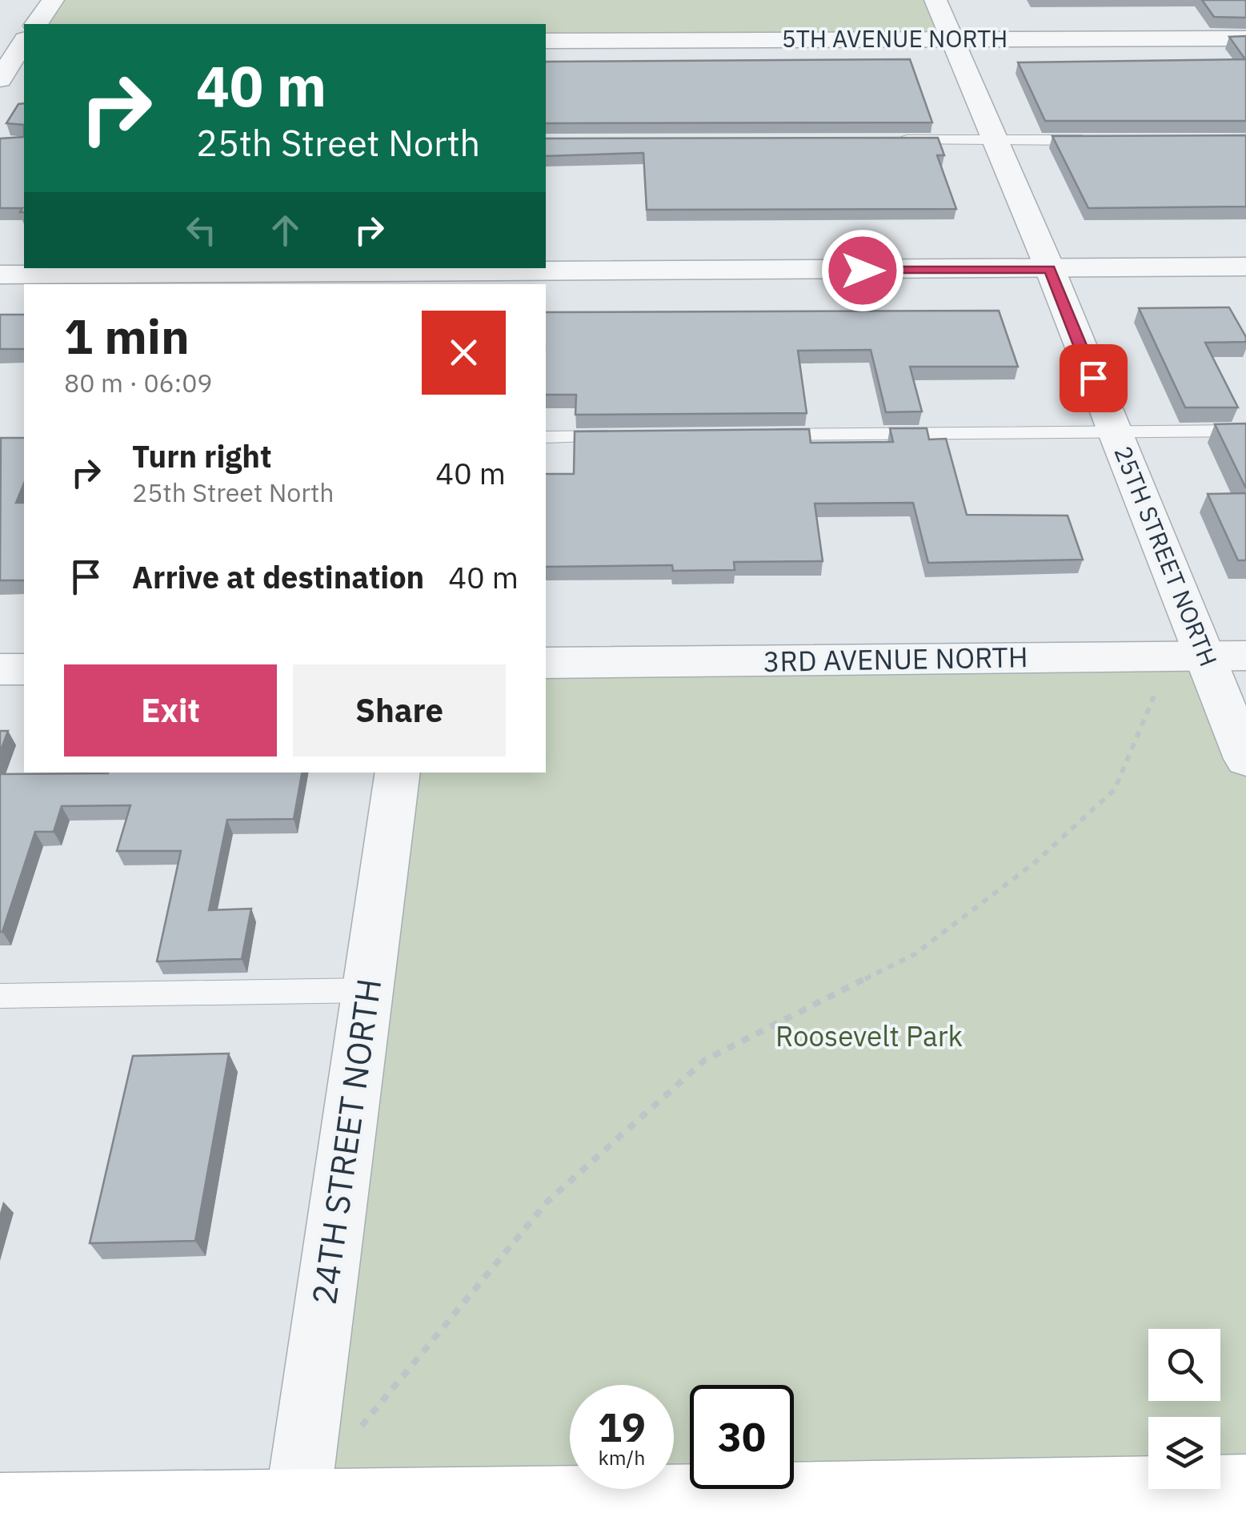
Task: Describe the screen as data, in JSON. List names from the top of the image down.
{
  "streets": {
    "street": [
      "5TH AVENUE NORTH",
      "25TH STREET NORTH",
      "3RD AVENUE NORTH",
      "24TH STREET NORTH"
    ]
  },
  "crossings": [
    ["5TH AVENUE NORTH", "25TH STREET NORTH"],
    ["25TH STREET NORTH", "3RD AVENUE NORTH"]
  ],
  "parks": ["Roosevelt Park"],
  "page": {
    "turn": ["40 m", "25th Street North"],
    "heading": ["1 min", "80 m · 06:09"],
    "list": [
      {
        "name": "Turn right",
        "note": "25th Street North",
        "value": "40 m"
      },
      {
        "name": "Arrive at destination",
        "value": "40 m"
      }
    ],
    "buttons": ["Exit", "Share"],
    "speed": "19 km/h",
    "limit": "30"
  }
}
